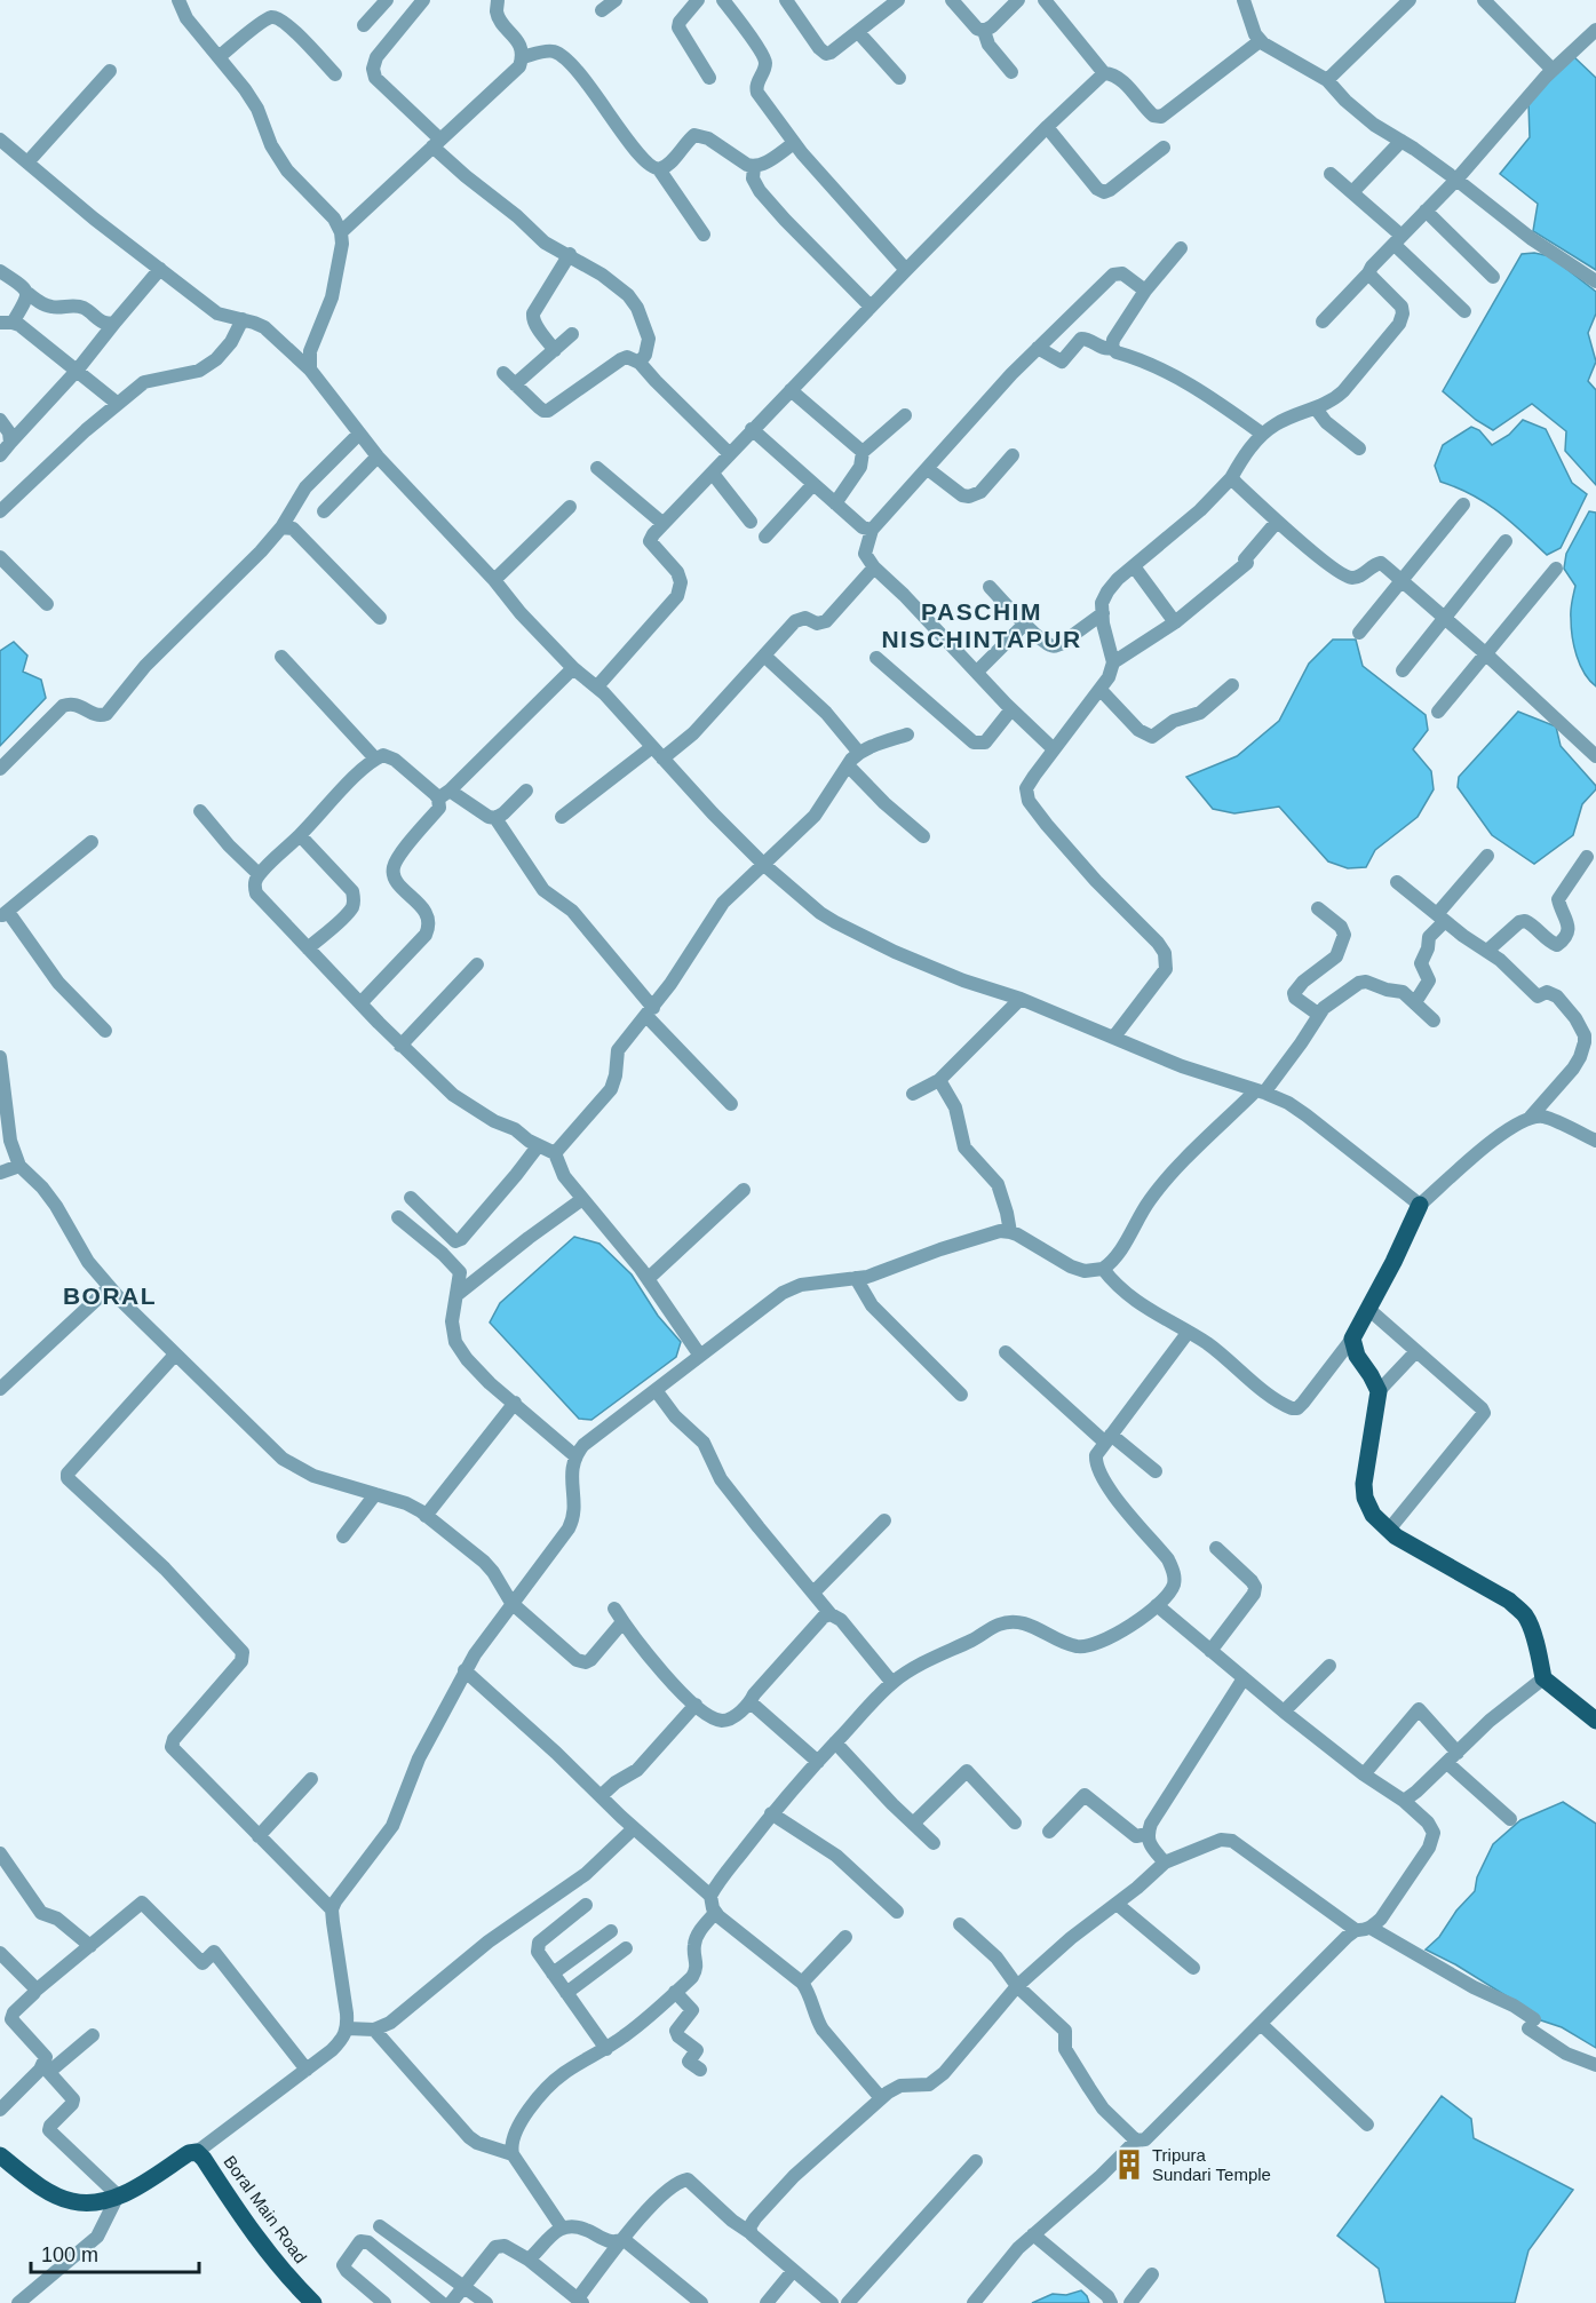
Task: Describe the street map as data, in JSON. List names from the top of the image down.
{
  "streets": {
    "main road": ["Boral Main Road"]
  },
  "districts": ["PASCHIM NISCHINTAPUR", "BORAL"],
  "places": {
    "building": ["Tripura Sundari Temple"]
  },
  "scale_bar": "100 m"
}
